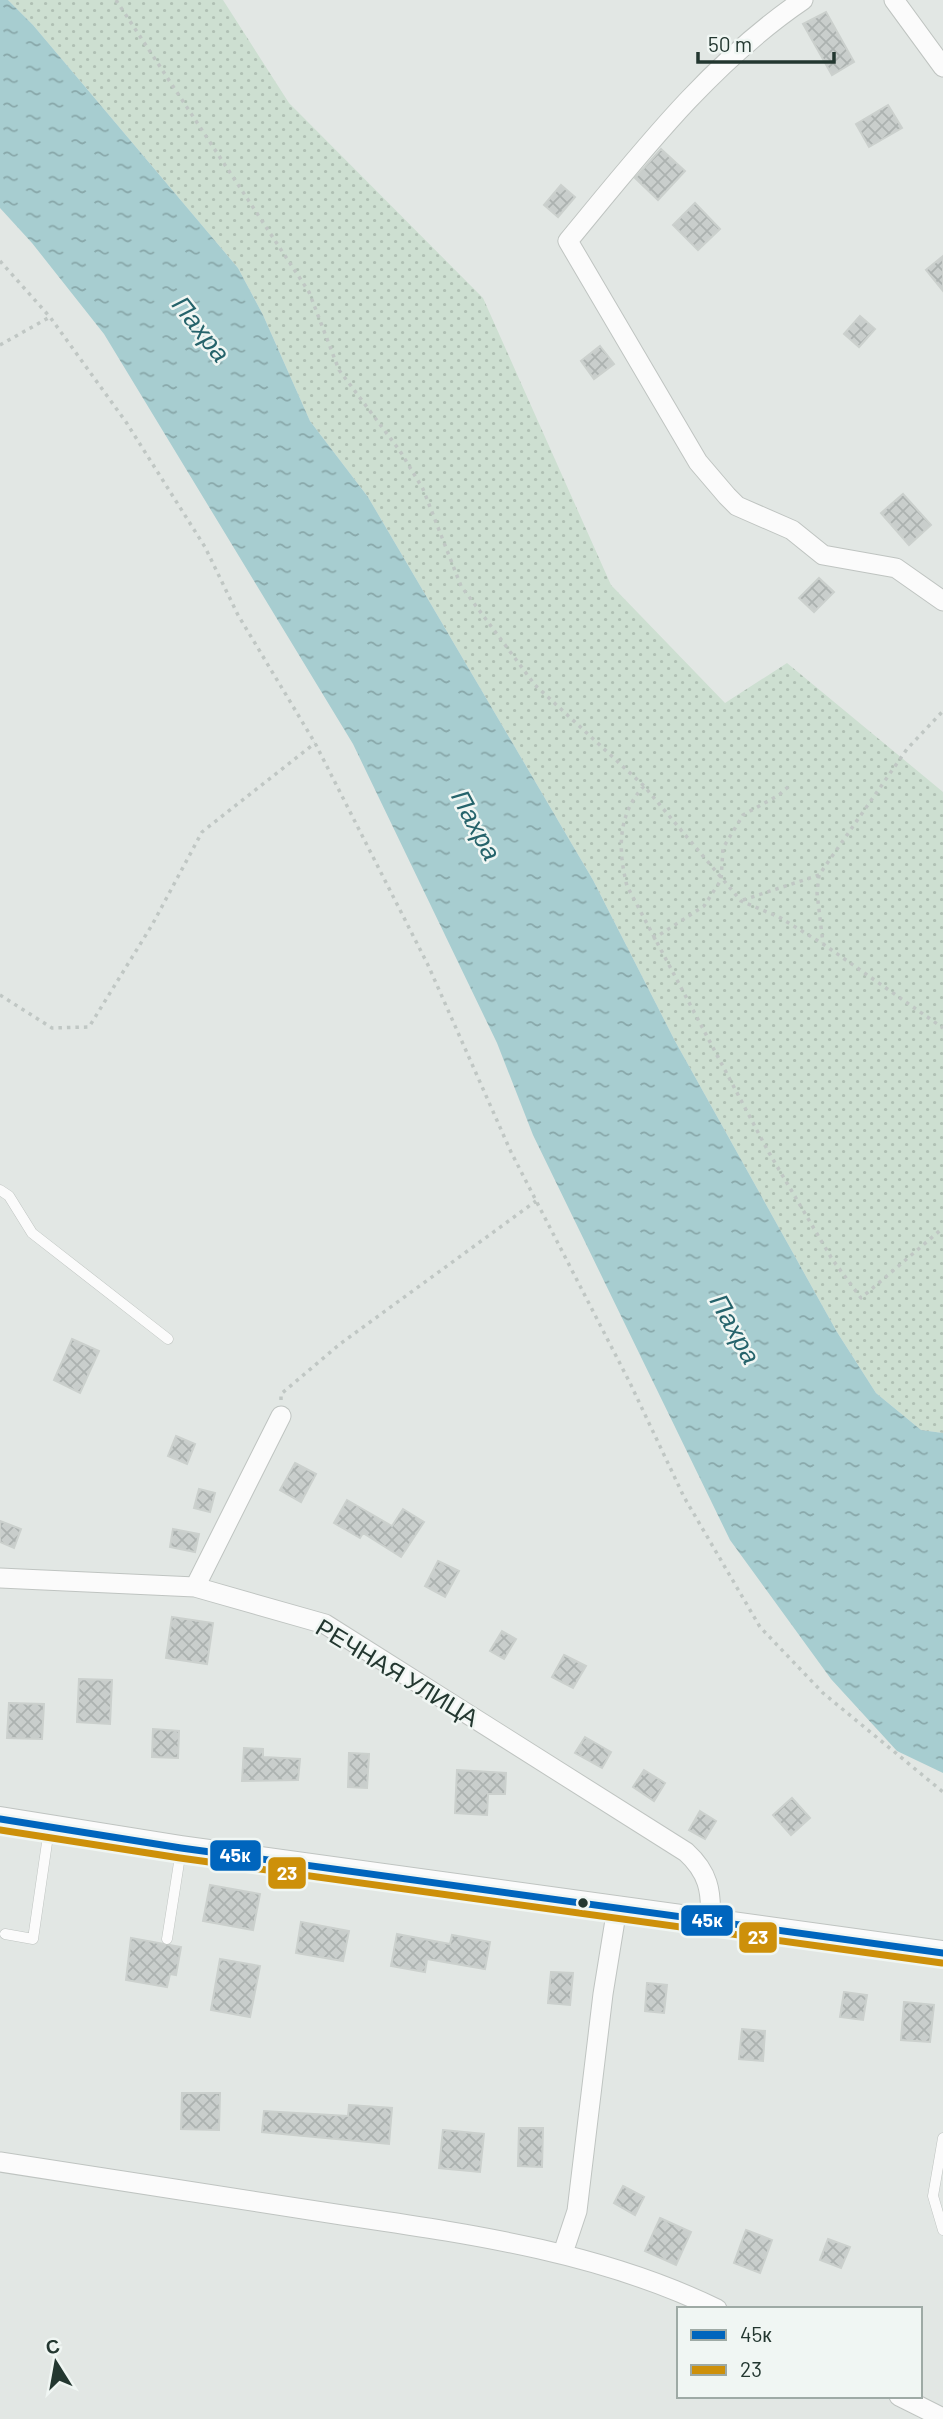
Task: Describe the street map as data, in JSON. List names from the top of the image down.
{
  "streets": {
    "street": ["РЕЧНАЯ УЛИЦА"]
  },
  "water": ["Пахра"],
  "lines": ["transit line 45к", "transit line 23"],
  "legend": ["45к", "23"],
  "scale_bar": "50 m",
  "north": "top"
}
